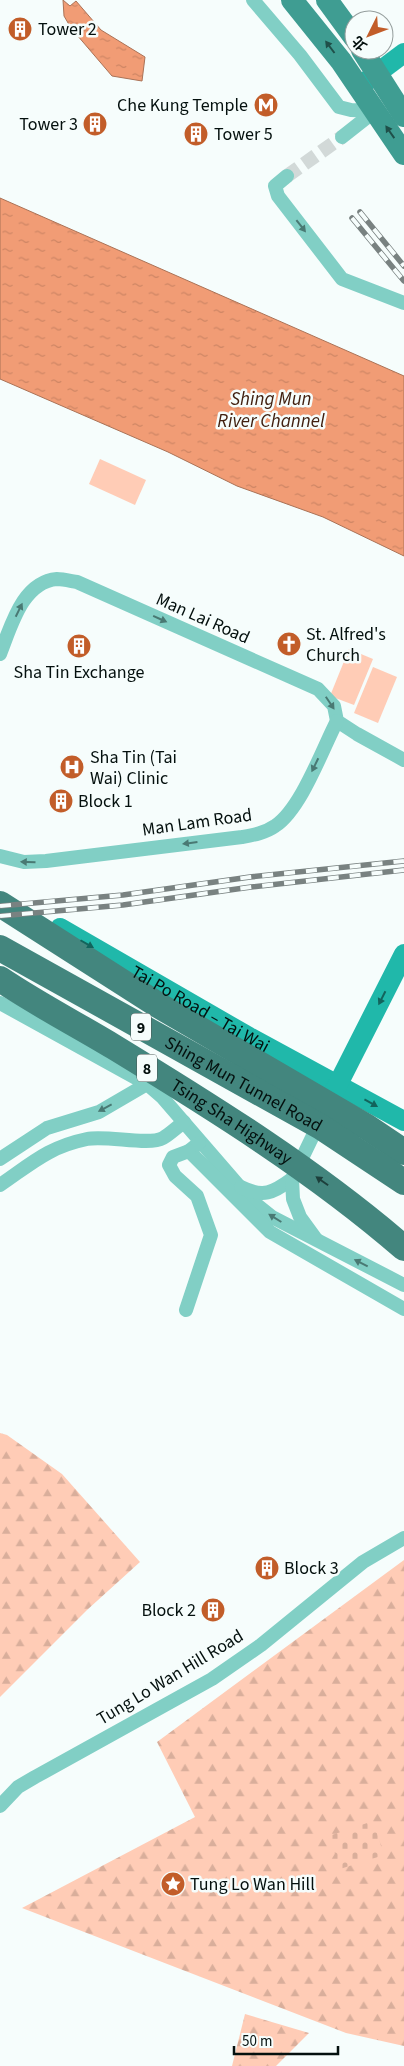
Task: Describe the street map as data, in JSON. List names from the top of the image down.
{
  "streets": {
    "highway": [
      "9",
      "8",
      "Shing Mun Tunnel Road",
      "Tsing Sha Highway"
    ],
    "main road": ["Tai Po Road – Tai Wai"],
    "street": ["Man Lai Road", "Man Lam Road", "Tung Lo Wan Hill Road"]
  },
  "crossings": [
    ["Man Lai Road", "Man Lam Road"]
  ],
  "one_way": ["Man Lai Road", "Man Lam Road"],
  "water": ["Shing Mun River Channel"],
  "places": {
    "building": [
      "Tower 2",
      "Tower 3",
      "Tower 5",
      "Sha Tin Exchange",
      "Block 1",
      "Block 3",
      "Block 2"
    ],
    "metro station": ["Che Kung Temple"],
    "church": ["St. Alfred's Church"],
    "hospital": ["Sha Tin (Tai Wai) Clinic"],
    "place": ["Tung Lo Wan Hill"]
  },
  "scale_bar": "50 m",
  "north": "bottom left"
}
